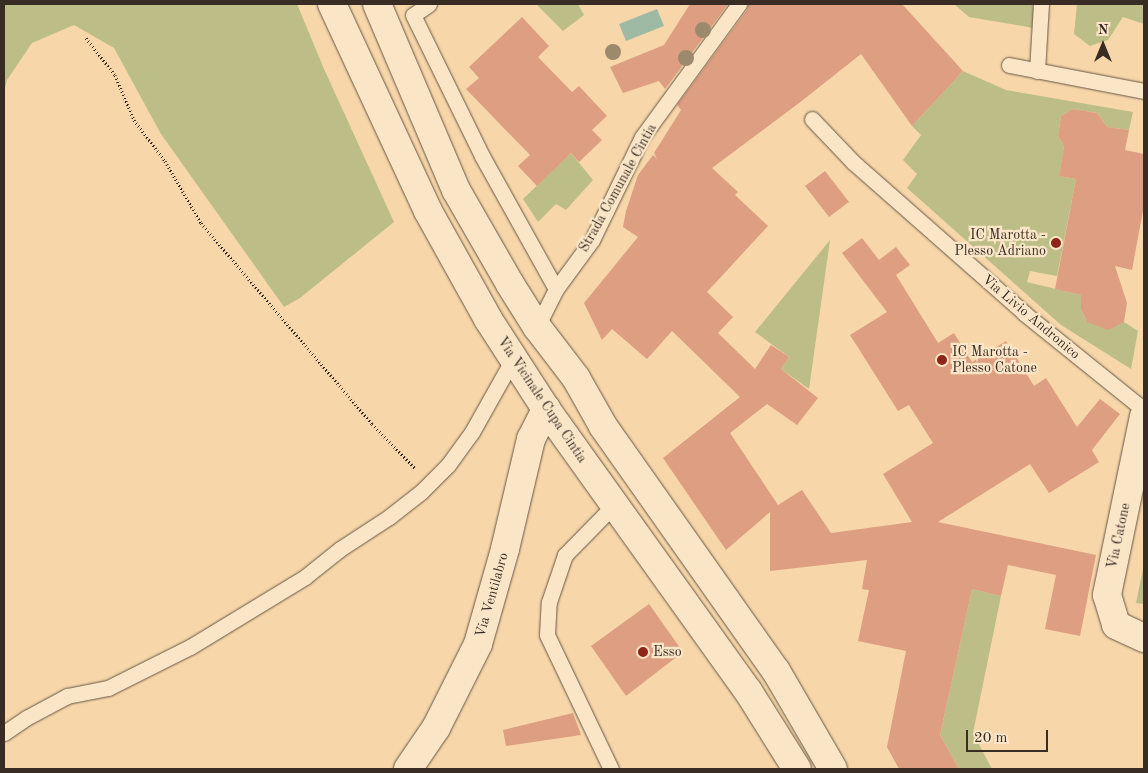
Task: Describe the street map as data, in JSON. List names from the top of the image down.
{
  "streets": {
    "main road": ["Via Vicinale Cupa Cintia", "Via Catone", "Via Ventilabro"],
    "lane": ["Strada Comunale Cintia", "Via Livio Andronico"]
  },
  "crossings": [
    ["Via Vicinale Cupa Cintia", "Via Ventilabro"]
  ],
  "places": ["IC Marotta - Plesso Adriano", "IC Marotta - Plesso Catone", "Esso"],
  "scale_bar": "20 m",
  "north": "top"
}
